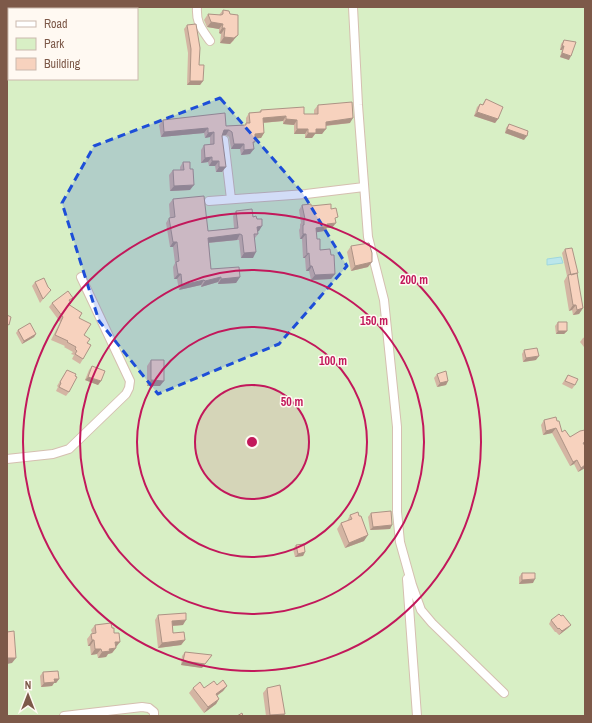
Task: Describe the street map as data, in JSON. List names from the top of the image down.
{
  "legend": ["Road", "Park", "Building"],
  "north": "top",
  "rings": [
    "200 m",
    "150 m",
    "100 m",
    "50 m"
  ]
}
